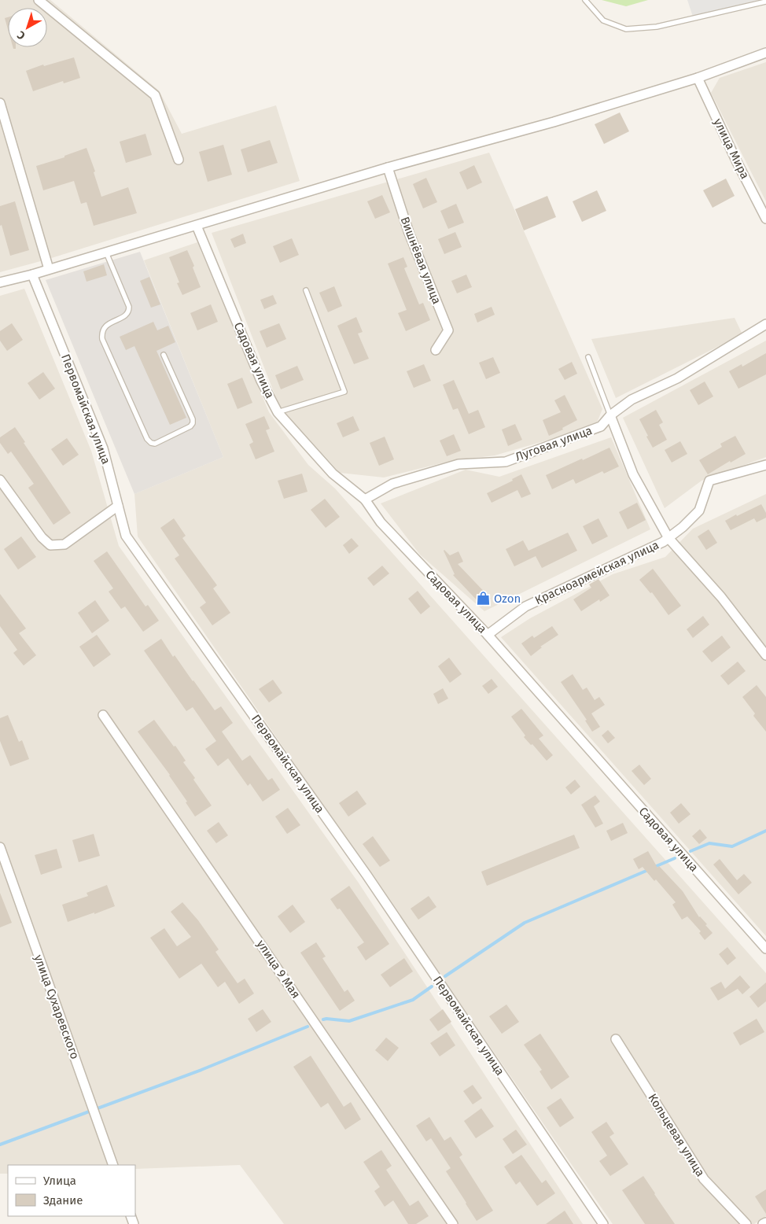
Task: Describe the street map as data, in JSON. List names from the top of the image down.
{
  "streets": {
    "street": [
      "улица Мира",
      "Вишнёвая улица",
      "Садовая улица",
      "Первомайская улица",
      "Луговая улица",
      "Красноармейская улица",
      "улица 9 Мая",
      "улица Сухаревского",
      "Кольцевая улица"
    ]
  },
  "crossings": [
    ["Садовая улица", "Луговая улица"],
    ["Садовая улица", "Красноармейская улица"]
  ],
  "places": {
    "shop": ["Ozon"]
  },
  "legend": ["Улица", "Здание"],
  "north": "bottom left"
}
